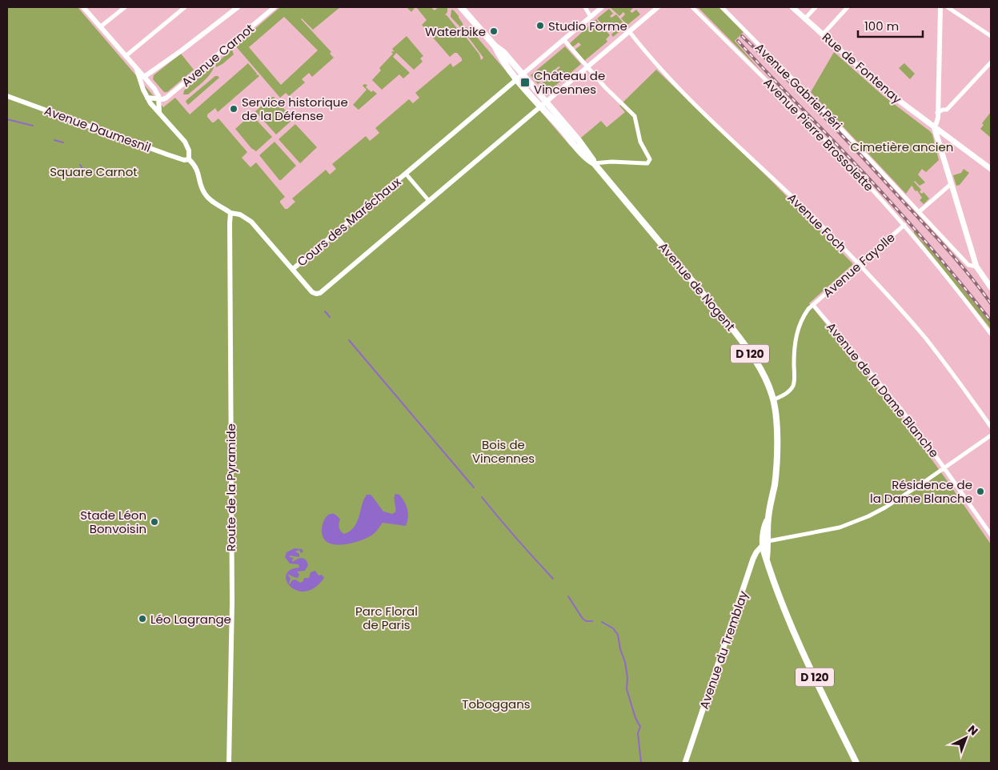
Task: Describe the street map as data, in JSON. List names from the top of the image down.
{
  "streets": {
    "main road": [
      "Rue de Fontenay",
      "Avenue de Nogent",
      "D 120",
      "Avenue du Tremblay"
    ],
    "street": [
      "Avenue Carnot",
      "Avenue Gabriel Péri",
      "Avenue Daumesnil",
      "Avenue Pierre Brossolette",
      "Cours des Maréchaux",
      "Avenue Foch",
      "Avenue Fayolle",
      "Avenue de la Dame Blanche",
      "Route de la Pyramide"
    ]
  },
  "crossings": [
    ["Avenue Pierre Brossolette", "Avenue Fayolle"],
    ["Cours des Maréchaux", "D 120"],
    ["Avenue Foch", "Avenue Fayolle"],
    ["Avenue Fayolle", "Avenue de Nogent"],
    ["Avenue Fayolle", "Avenue de la Dame Blanche"],
    ["Avenue de Nogent", "D 120"],
    ["Avenue de Nogent", "Avenue du Tremblay"]
  ],
  "parks": [
    "Cimetière ancien",
    "Square Carnot",
    "Bois de Vincennes",
    "Parc Floral de Paris",
    "Toboggans"
  ],
  "places": {
    "other": [
      "Studio Forme",
      "Waterbike",
      "Service historique de la Défense",
      "Résidence de la Dame Blanche",
      "Stade Léon Bonvoisin",
      "Léo Lagrange"
    ],
    "transit": ["Château de Vincennes"]
  },
  "scale_bar": "100 m",
  "north": "top right"
}
